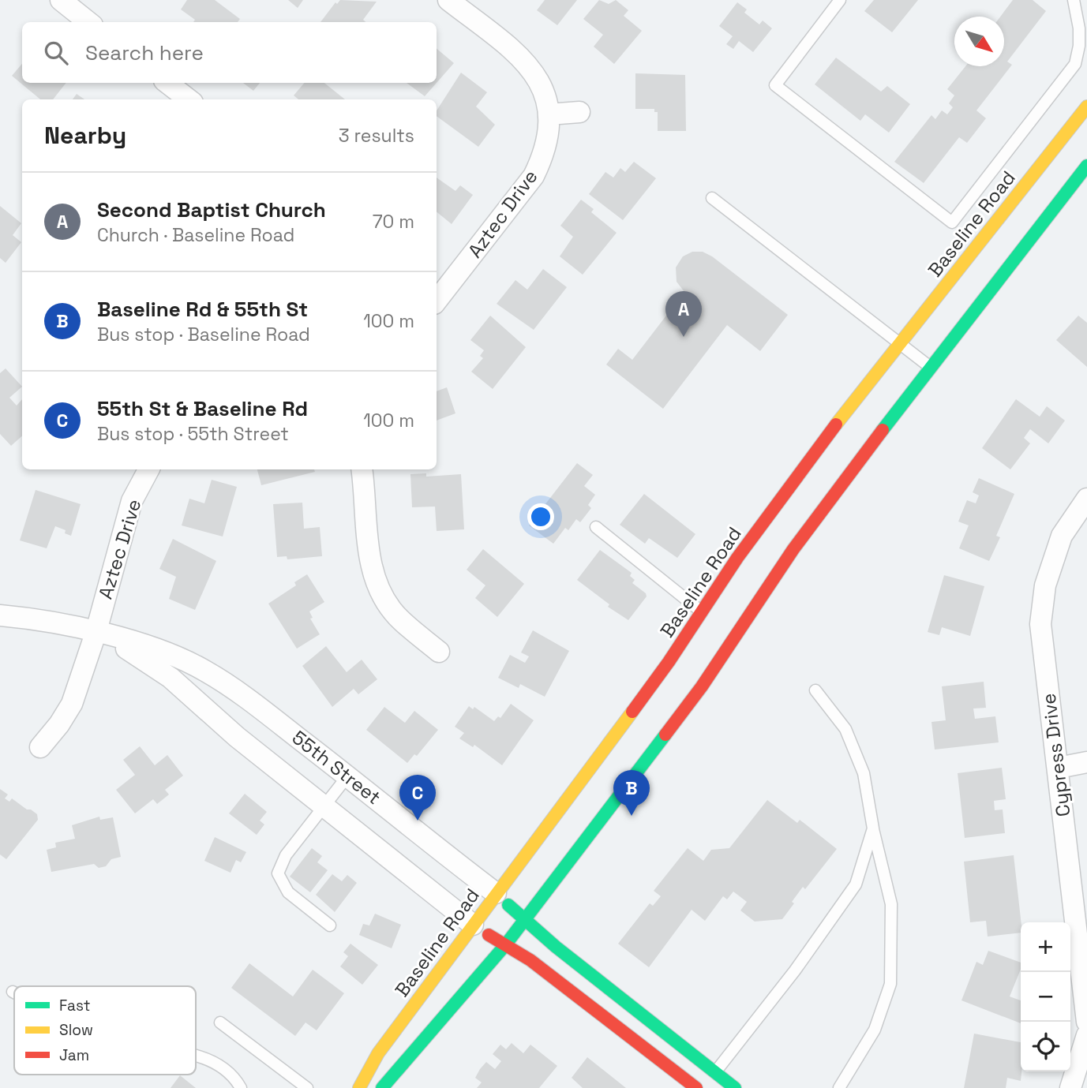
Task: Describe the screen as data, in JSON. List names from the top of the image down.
{
  "streets": {
    "main road": ["Baseline Road", "55th Street"],
    "street": ["Aztec Drive", "Cypress Drive"]
  },
  "crossings": [
    ["Aztec Drive", "55th Street"],
    ["Baseline Road", "55th Street"]
  ],
  "legend": ["Fast", "Slow", "Jam"],
  "north": "bottom right",
  "page": {
    "search": "Search here",
    "heading": ["Nearby", "3 results"],
    "list": [
      {
        "mark": "A",
        "name": "Second Baptist Church",
        "note": "Church · Baseline Road",
        "value": "70 m"
      },
      {
        "mark": "B",
        "name": "Baseline Rd & 55th St",
        "note": "Bus stop · Baseline Road",
        "value": "100 m"
      },
      {
        "mark": "C",
        "name": "55th St & Baseline Rd",
        "note": "Bus stop · 55th Street",
        "value": "100 m"
      }
    ],
    "pins": ["A", "B", "C"],
    "map_buttons": ["+", "−"]
  }
}
